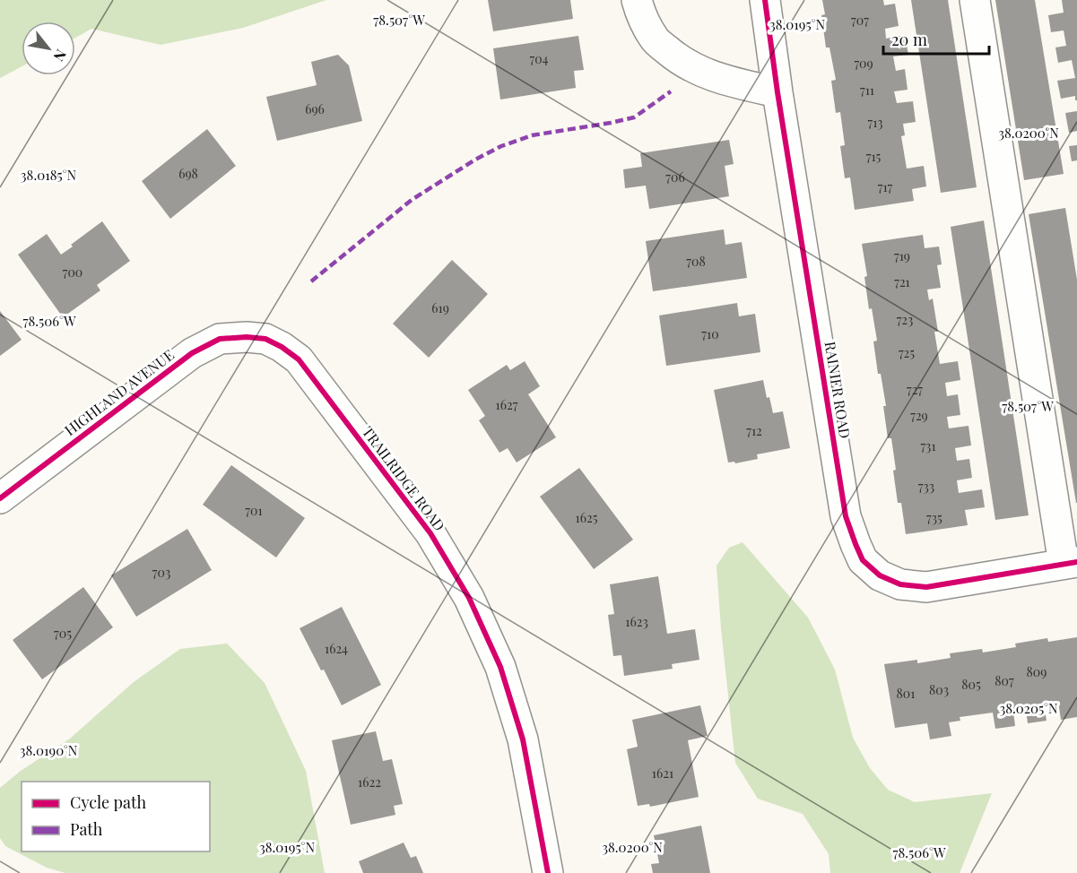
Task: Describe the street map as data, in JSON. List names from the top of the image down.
{
  "streets": {
    "street": ["RAINIER ROAD", "HIGHLAND AVENUE", "TRAILRIDGE ROAD"]
  },
  "crossings": [
    ["HIGHLAND AVENUE", "TRAILRIDGE ROAD"]
  ],
  "house_numbers": [
    "707",
    "704",
    "709",
    "711",
    "696",
    "713",
    "715",
    "698",
    "706",
    "717",
    "719",
    "708",
    "700",
    "721",
    "619",
    "723",
    "710",
    "725",
    "727",
    "1627",
    "729",
    "712",
    "731",
    "733",
    "701",
    "1625",
    "735",
    "703",
    "1623",
    "705",
    "1624",
    "809",
    "807",
    "805",
    "803",
    "801",
    "1621",
    "1622"
  ],
  "legend": ["Cycle path", "Path"],
  "scale_bar": "20 m",
  "north": "bottom right",
  "coordinates": [
    "78.507°W",
    "38.0195°N",
    "38.0200°N",
    "38.0185°N",
    "78.506°W",
    "38.0205°N",
    "38.0190°N"
  ]
}
